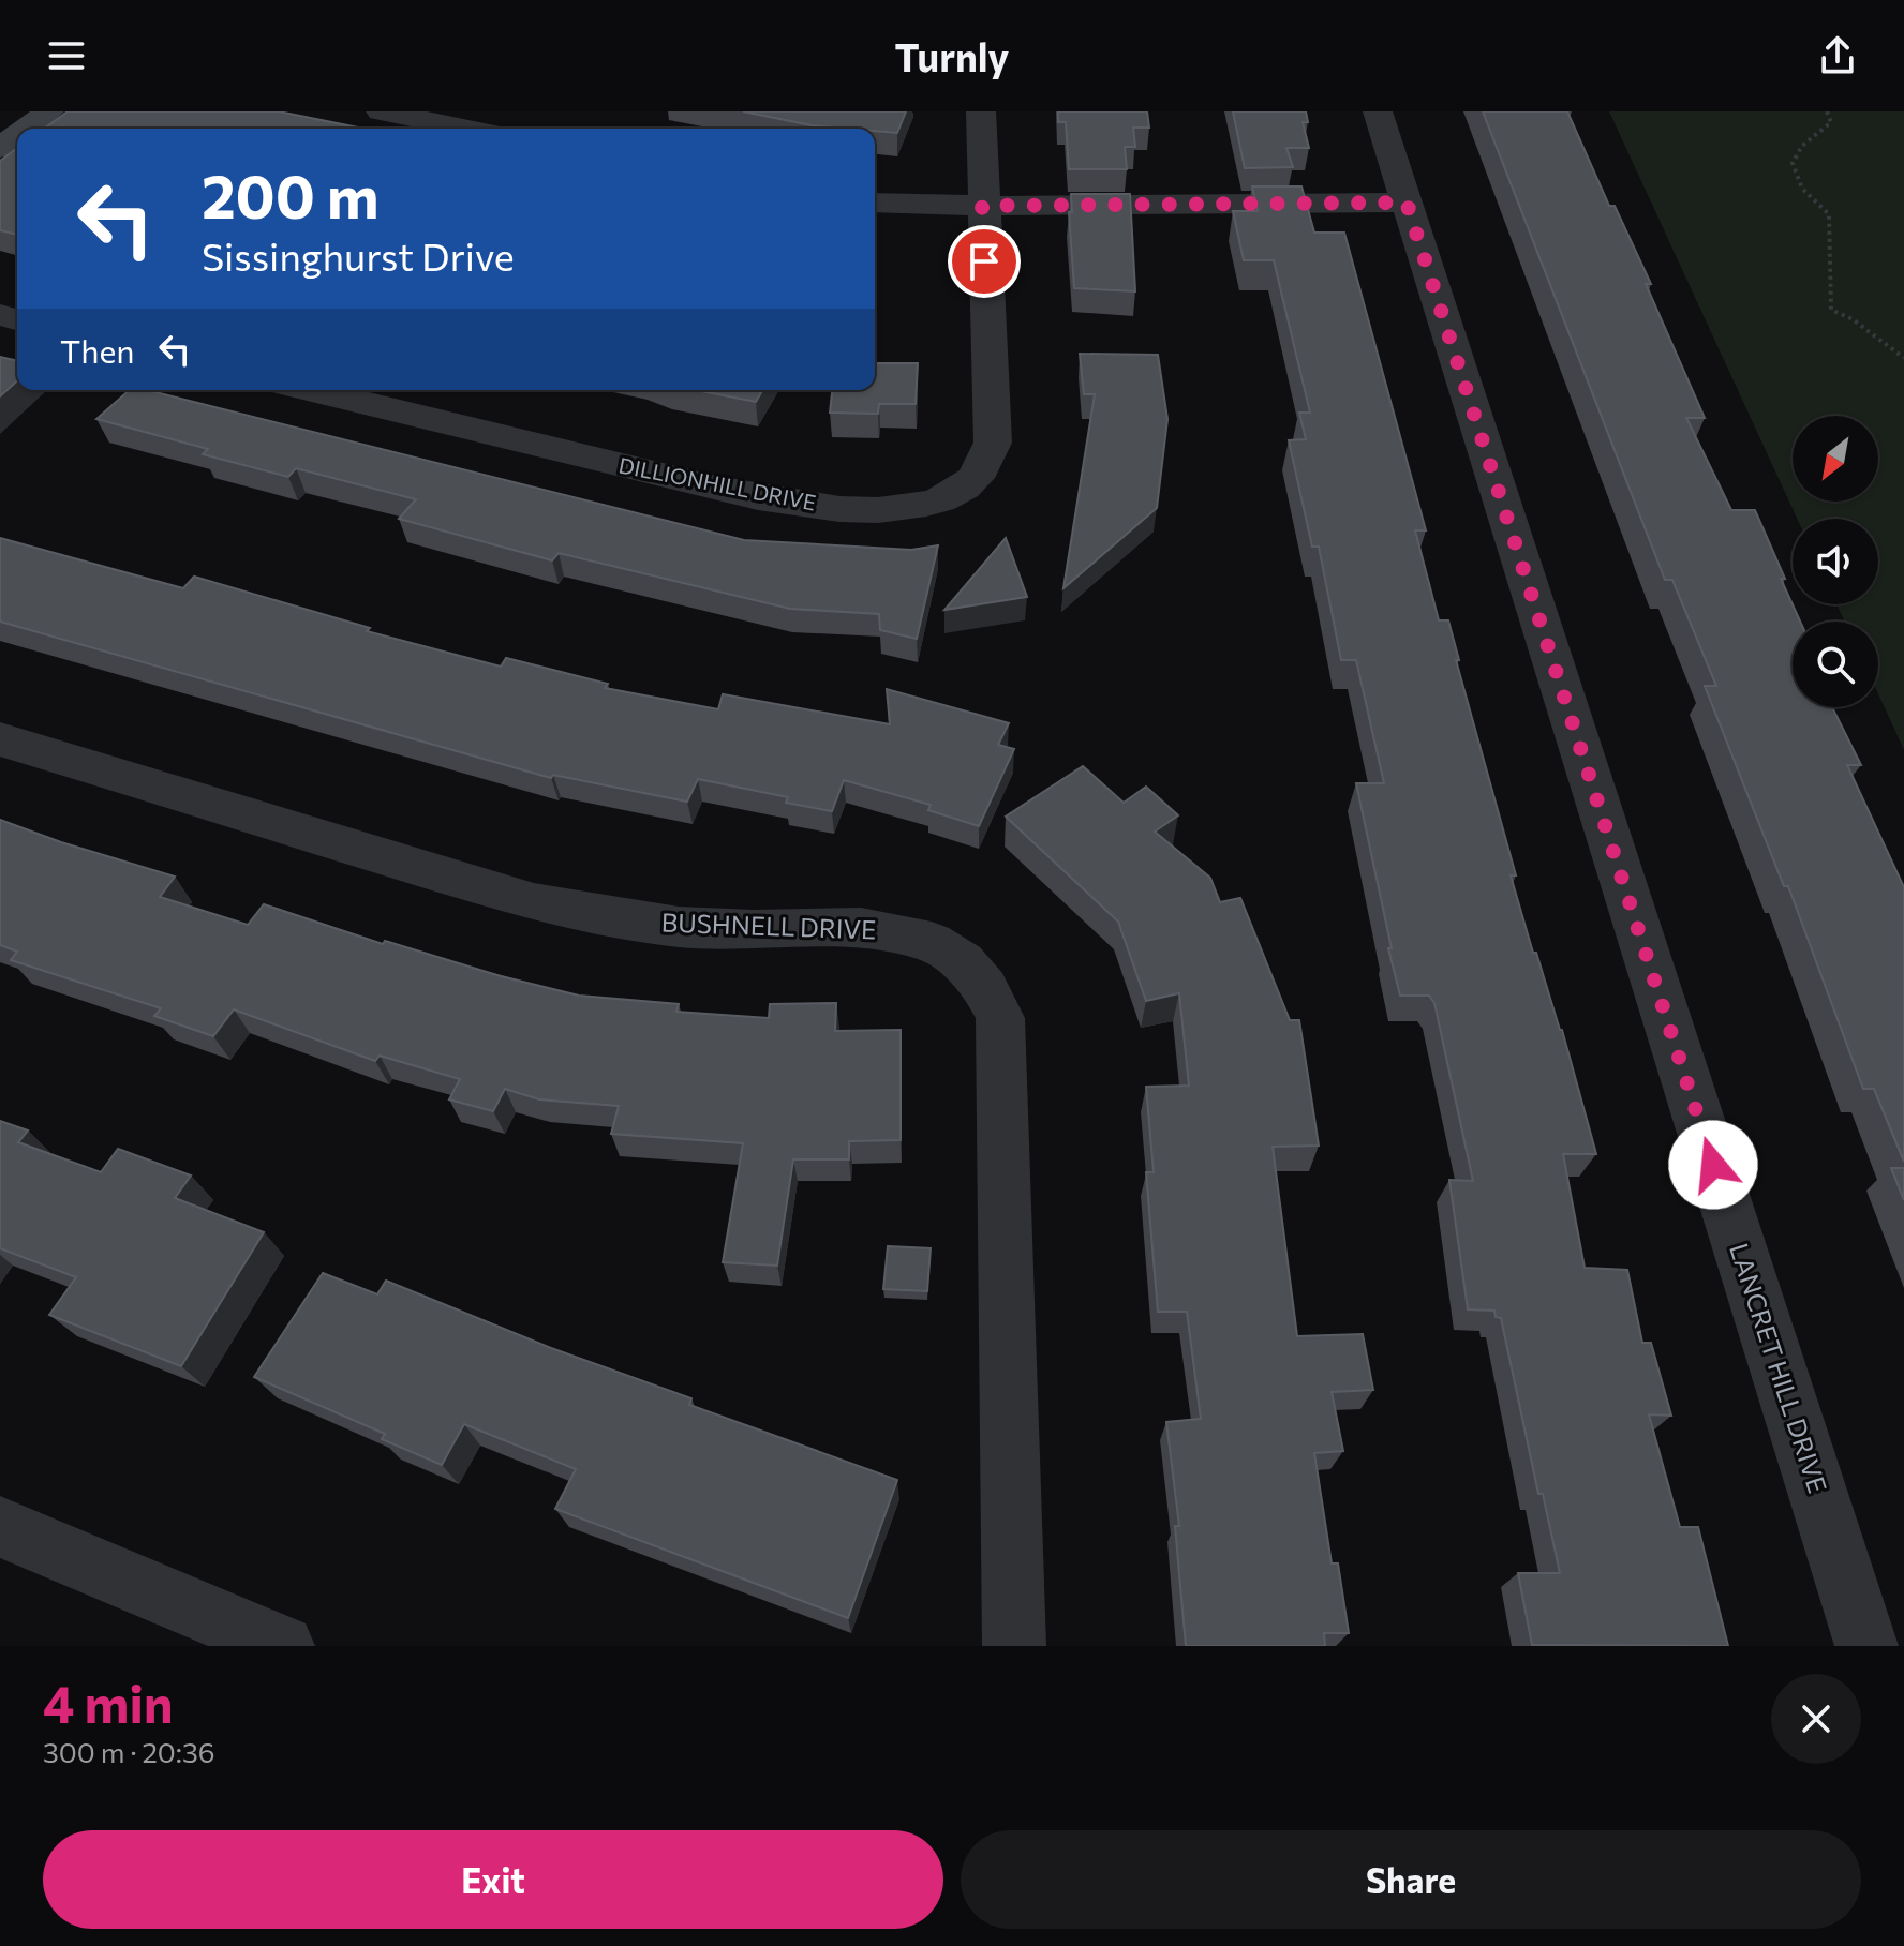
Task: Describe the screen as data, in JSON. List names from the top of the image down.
{
  "streets": {
    "street": ["DILLIONHILL DRIVE", "BUSHNELL DRIVE", "LANCRET HILL DRIVE"]
  },
  "north": "bottom left",
  "page": {
    "header": "Turnly",
    "turn": ["200 m", "Sissinghurst Drive"],
    "then": "Then",
    "heading": ["4 min", "300 m · 20:36"],
    "buttons": ["Exit", "Share"]
  }
}
